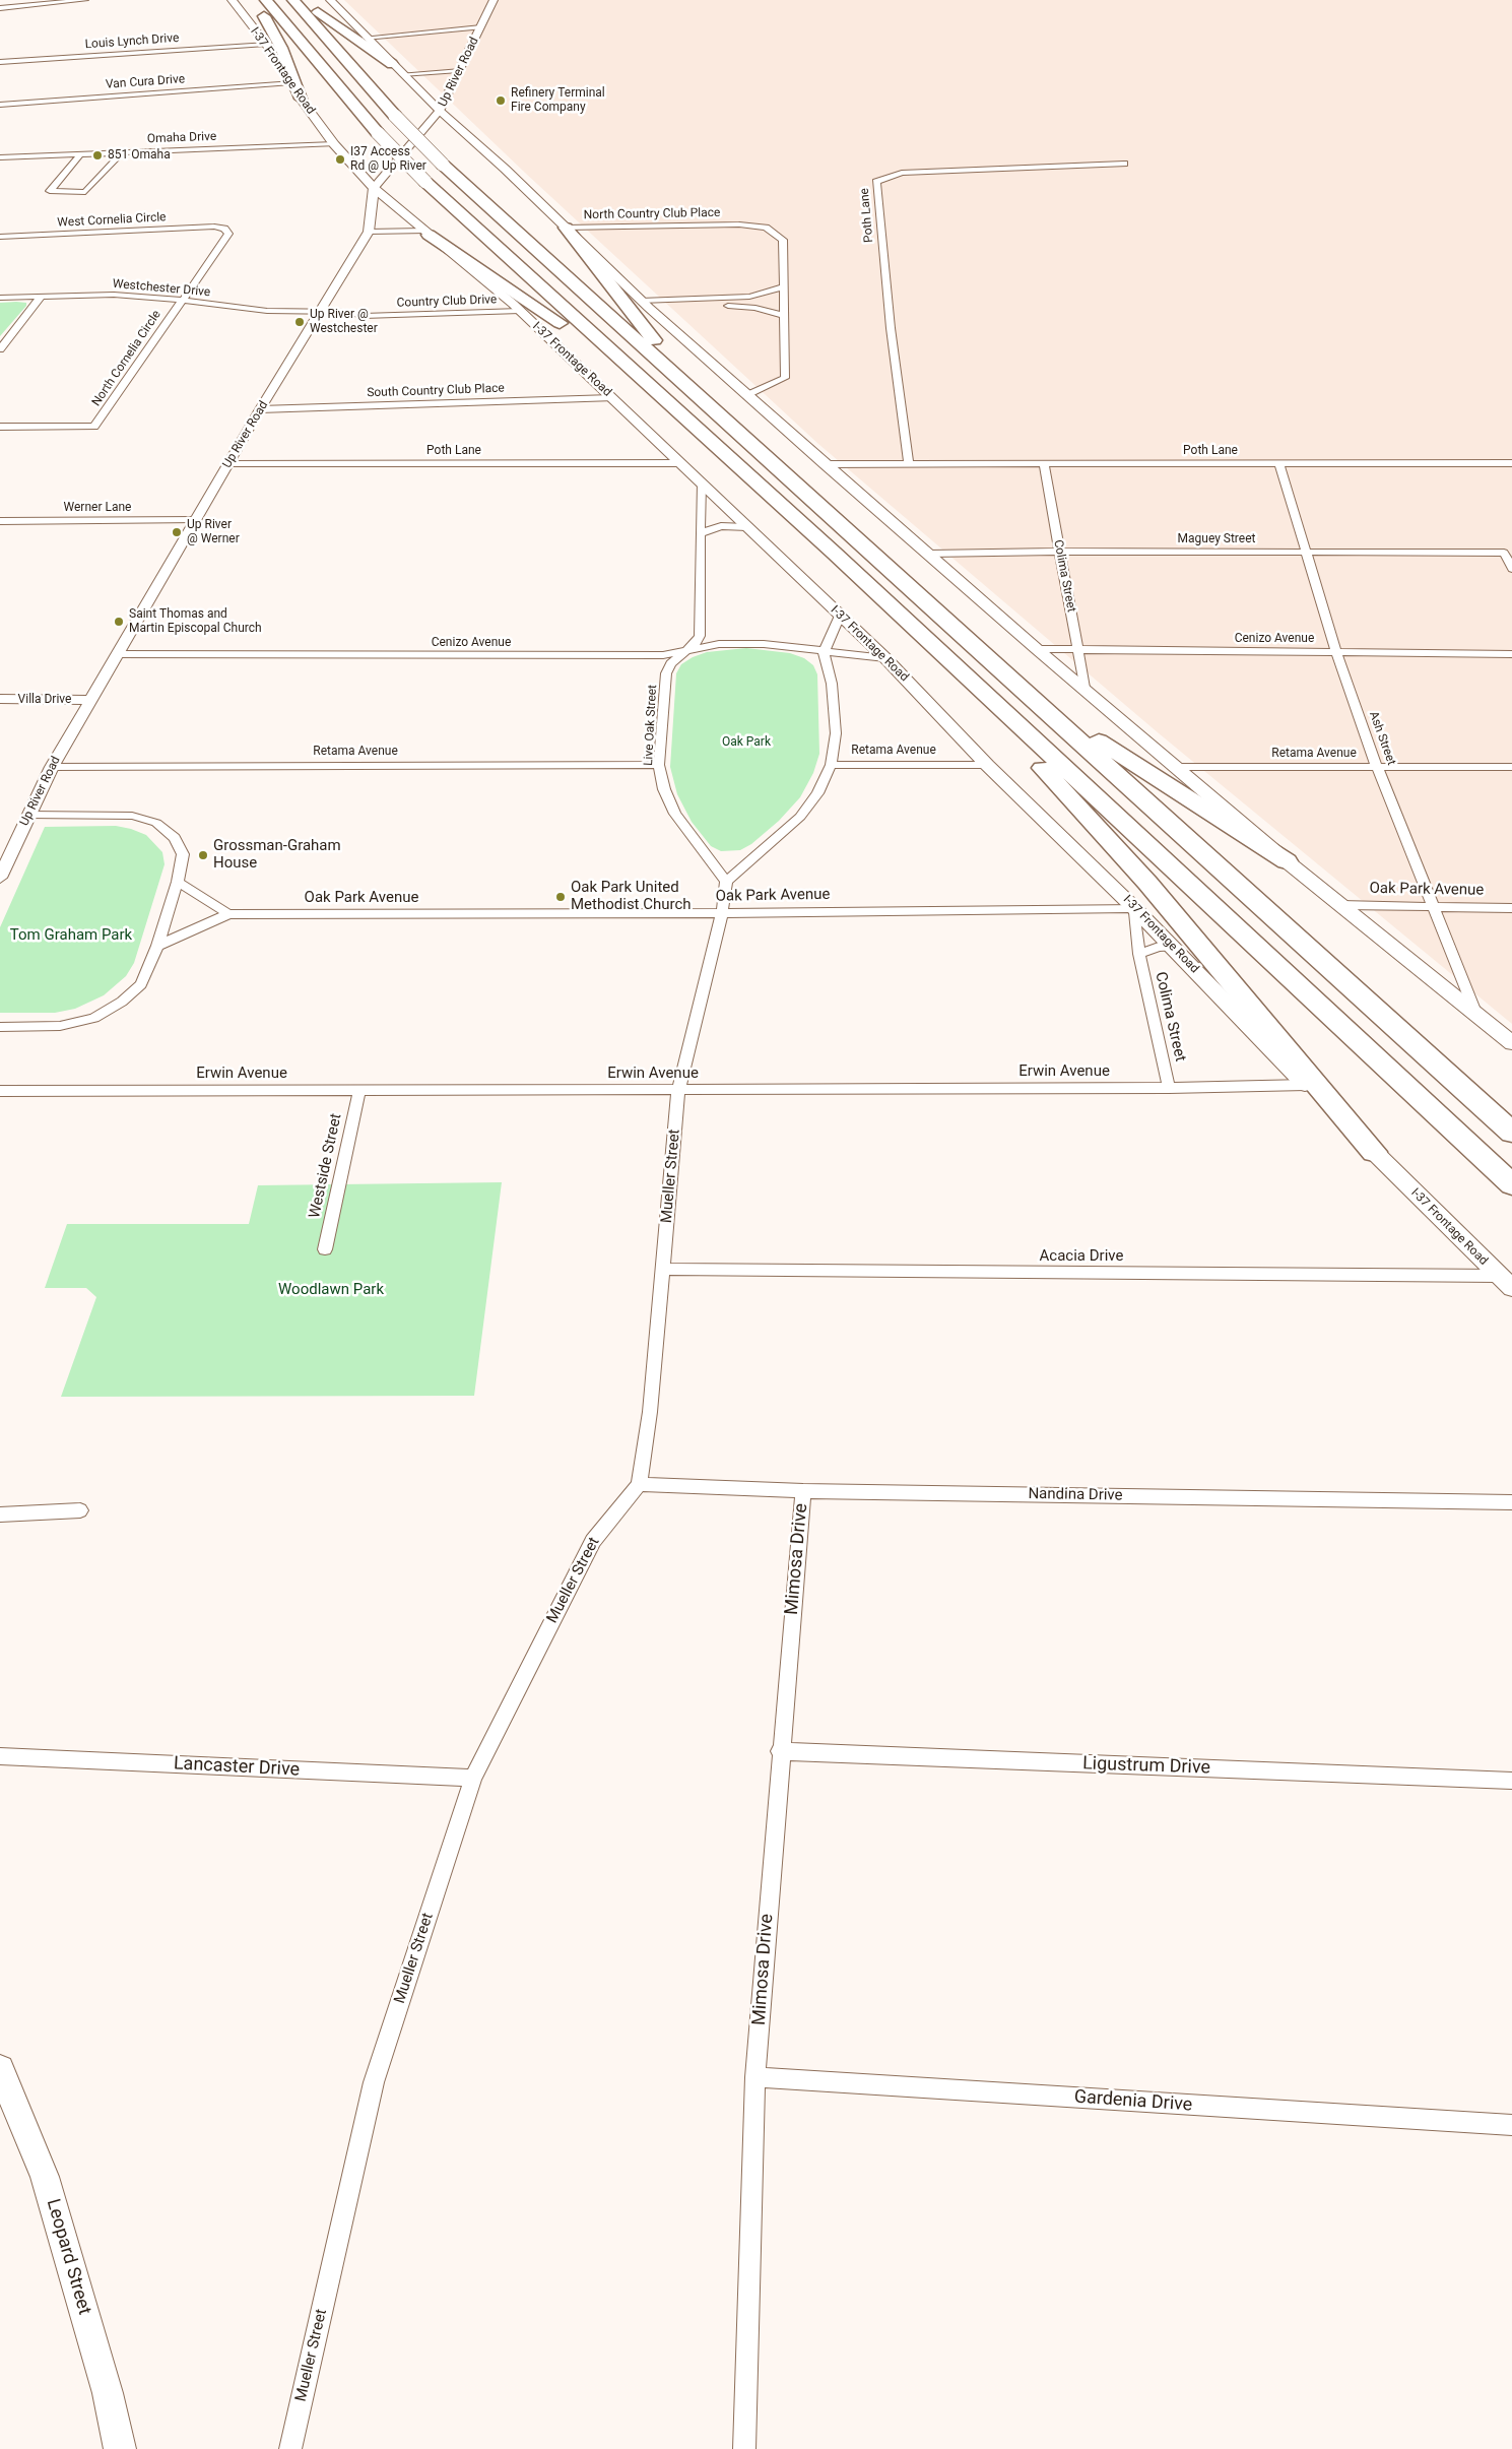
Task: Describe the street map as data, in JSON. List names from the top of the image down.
{
  "streets": {
    "main road": ["I-37 Frontage Road", "Leopard Street"],
    "street": [
      "Louis Lynch Drive",
      "Up River Road",
      "Van Cura Drive",
      "Omaha Drive",
      "North Country Club Place",
      "Poth Lane",
      "West Cornelia Circle",
      "Westchester Drive",
      "Country Club Drive",
      "North Cornelia Circle",
      "South Country Club Place",
      "Werner Lane",
      "Maguey Street",
      "Colima Street",
      "Cenizo Avenue",
      "Villa Drive",
      "Live Oak Street",
      "Ash Street",
      "Retama Avenue",
      "Oak Park Avenue",
      "Erwin Avenue",
      "Westside Street",
      "Mueller Street",
      "Acacia Drive",
      "Nandina Drive",
      "Mimosa Drive",
      "Ligustrum Drive",
      "Lancaster Drive",
      "Gardenia Drive"
    ]
  },
  "crossings": [
    ["Louis Lynch Drive", "I-37 Frontage Road"],
    ["I-37 Frontage Road", "Up River Road"],
    ["I-37 Frontage Road", "Van Cura Drive"],
    ["I-37 Frontage Road", "Omaha Drive"],
    ["I-37 Frontage Road", "Poth Lane"],
    ["I-37 Frontage Road", "Country Club Drive"],
    ["I-37 Frontage Road", "South Country Club Place"],
    ["I-37 Frontage Road", "Colima Street"],
    ["I-37 Frontage Road", "Live Oak Street"],
    ["I-37 Frontage Road", "Retama Avenue"],
    ["I-37 Frontage Road", "Oak Park Avenue"],
    ["I-37 Frontage Road", "Erwin Avenue"],
    ["I-37 Frontage Road", "Acacia Drive"],
    ["Up River Road", "Poth Lane"],
    ["Up River Road", "Westchester Drive"],
    ["Up River Road", "Country Club Drive"],
    ["Up River Road", "South Country Club Place"],
    ["Up River Road", "Werner Lane"],
    ["Up River Road", "Cenizo Avenue"],
    ["Up River Road", "Villa Drive"],
    ["Up River Road", "Retama Avenue"],
    ["Poth Lane", "Colima Street"],
    ["Poth Lane", "Ash Street"],
    ["West Cornelia Circle", "North Cornelia Circle"],
    ["Westchester Drive", "Country Club Drive"],
    ["Westchester Drive", "North Cornelia Circle"],
    ["Maguey Street", "Colima Street"],
    ["Maguey Street", "Ash Street"],
    ["Colima Street", "Cenizo Avenue"],
    ["Colima Street", "Oak Park Avenue"],
    ["Colima Street", "Erwin Avenue"],
    ["Cenizo Avenue", "Live Oak Street"],
    ["Cenizo Avenue", "Ash Street"],
    ["Live Oak Street", "Retama Avenue"],
    ["Live Oak Street", "Mueller Street"],
    ["Ash Street", "Retama Avenue"],
    ["Ash Street", "Oak Park Avenue"],
    ["Oak Park Avenue", "Mueller Street"],
    ["Erwin Avenue", "Westside Street"],
    ["Erwin Avenue", "Mueller Street"],
    ["Mueller Street", "Acacia Drive"],
    ["Mueller Street", "Nandina Drive"],
    ["Mueller Street", "Lancaster Drive"],
    ["Nandina Drive", "Mimosa Drive"],
    ["Mimosa Drive", "Ligustrum Drive"],
    ["Mimosa Drive", "Gardenia Drive"]
  ],
  "parks": ["Oak Park", "Tom Graham Park", "Woodlawn Park"],
  "places": [
    "Refinery Terminal Fire Company",
    "851 Omaha",
    "I37 Access Rd @ Up River",
    "Up River @ Westchester",
    "Up River @ Werner",
    "Saint Thomas and Martin Episcopal Church",
    "Grossman-Graham House",
    "Oak Park United Methodist Church"
  ]
}
